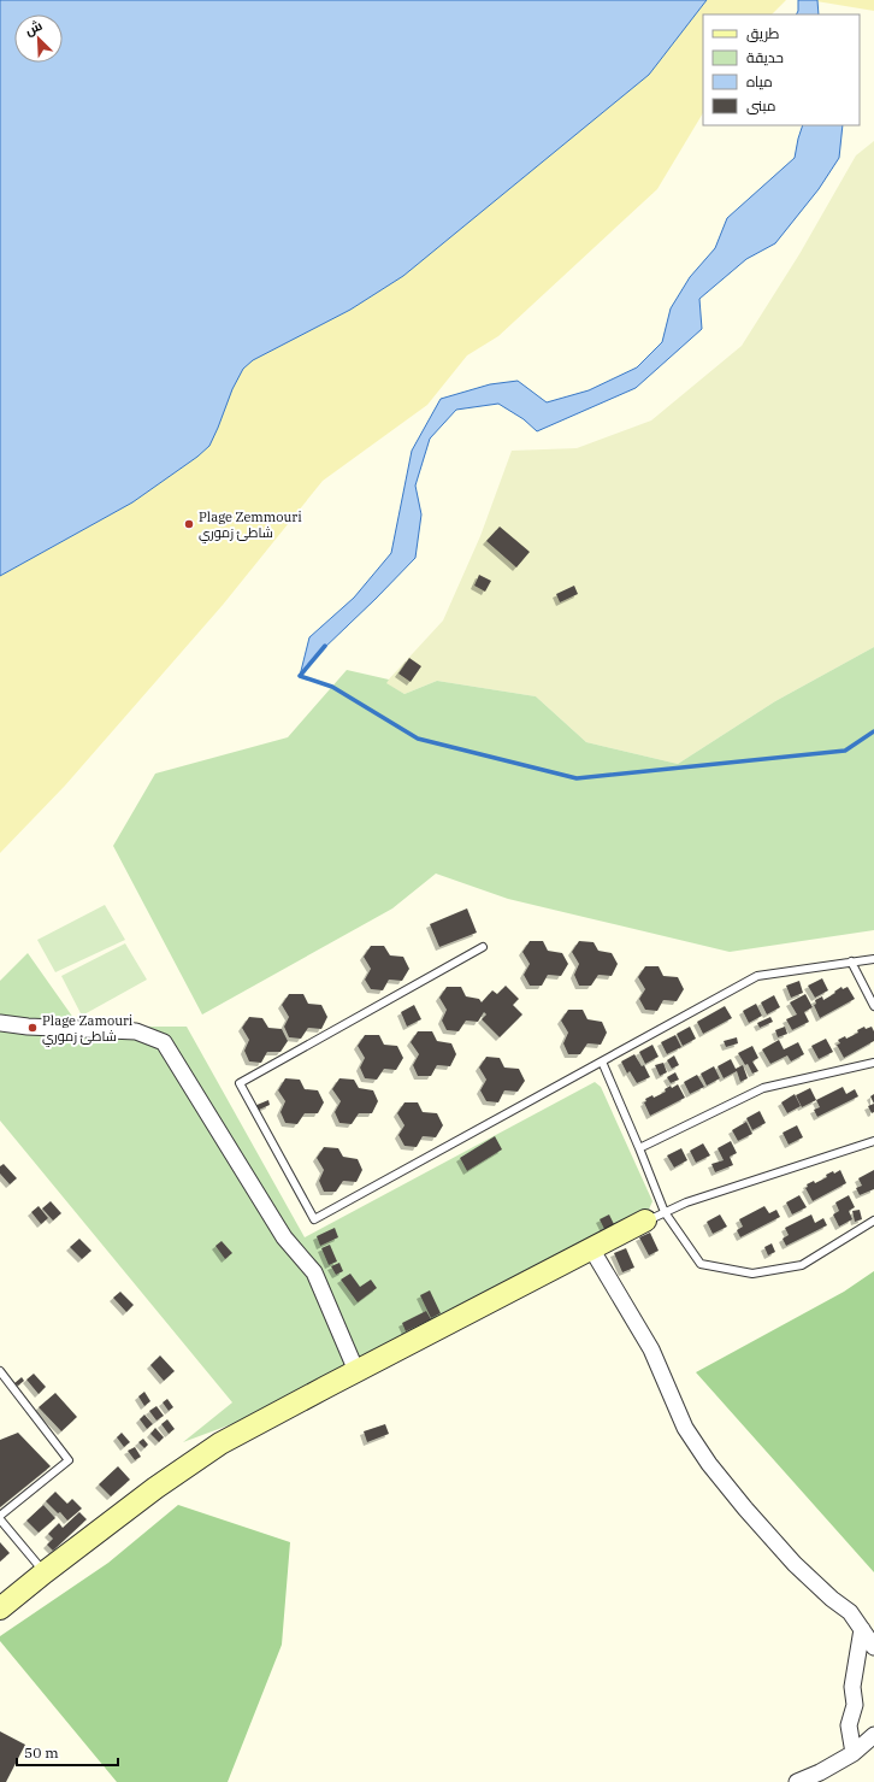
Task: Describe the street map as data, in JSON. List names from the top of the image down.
{
  "places": ["Plage Zemmouri شاطئ زموري", "Plage Zamouri شاطئ زموري"],
  "legend": [
    "طريق",
    "حديقة",
    "مياه",
    "مبنى"
  ],
  "scale_bar": "50 m",
  "north": "top left"
}
